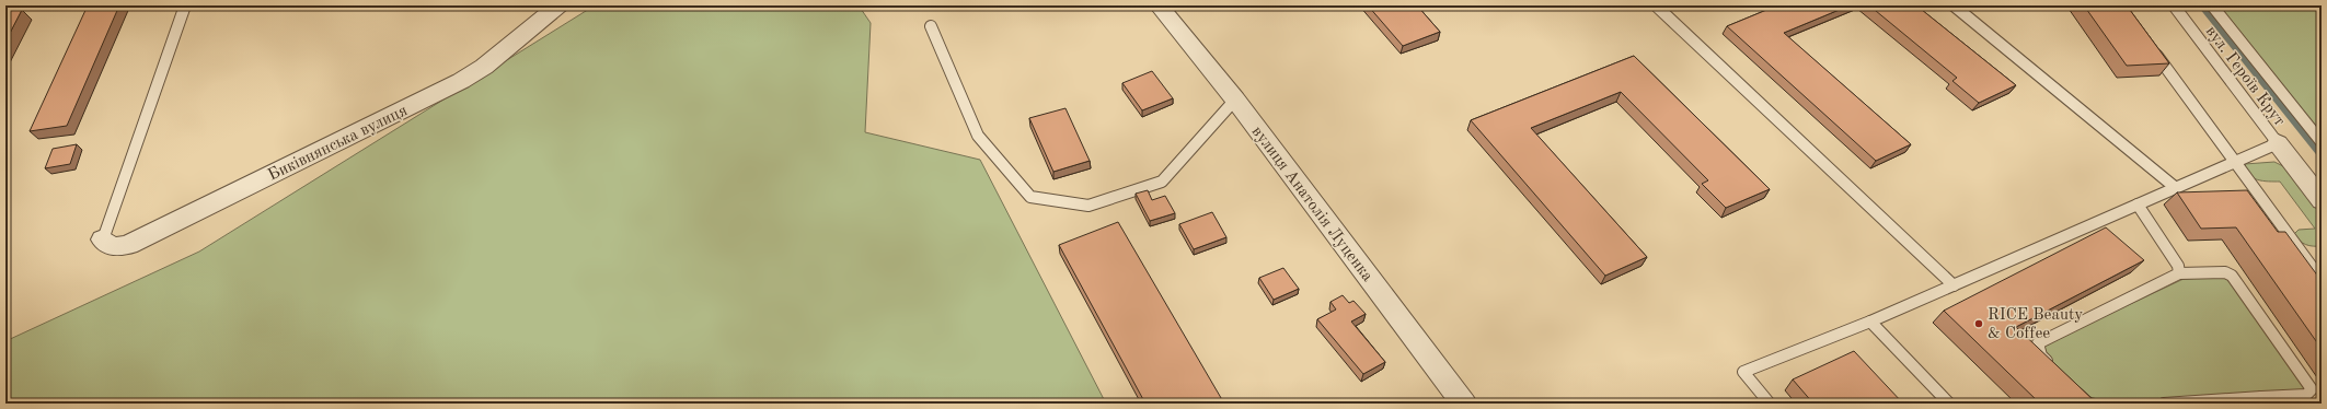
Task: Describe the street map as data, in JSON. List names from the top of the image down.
{
  "streets": {
    "street": ["Биківнянська вулиця", "вулиця Анатолія Луценка"],
    "lane": ["вул. Героїв Крут"]
  },
  "places": ["RICE Beauty & Coffee"]
}
